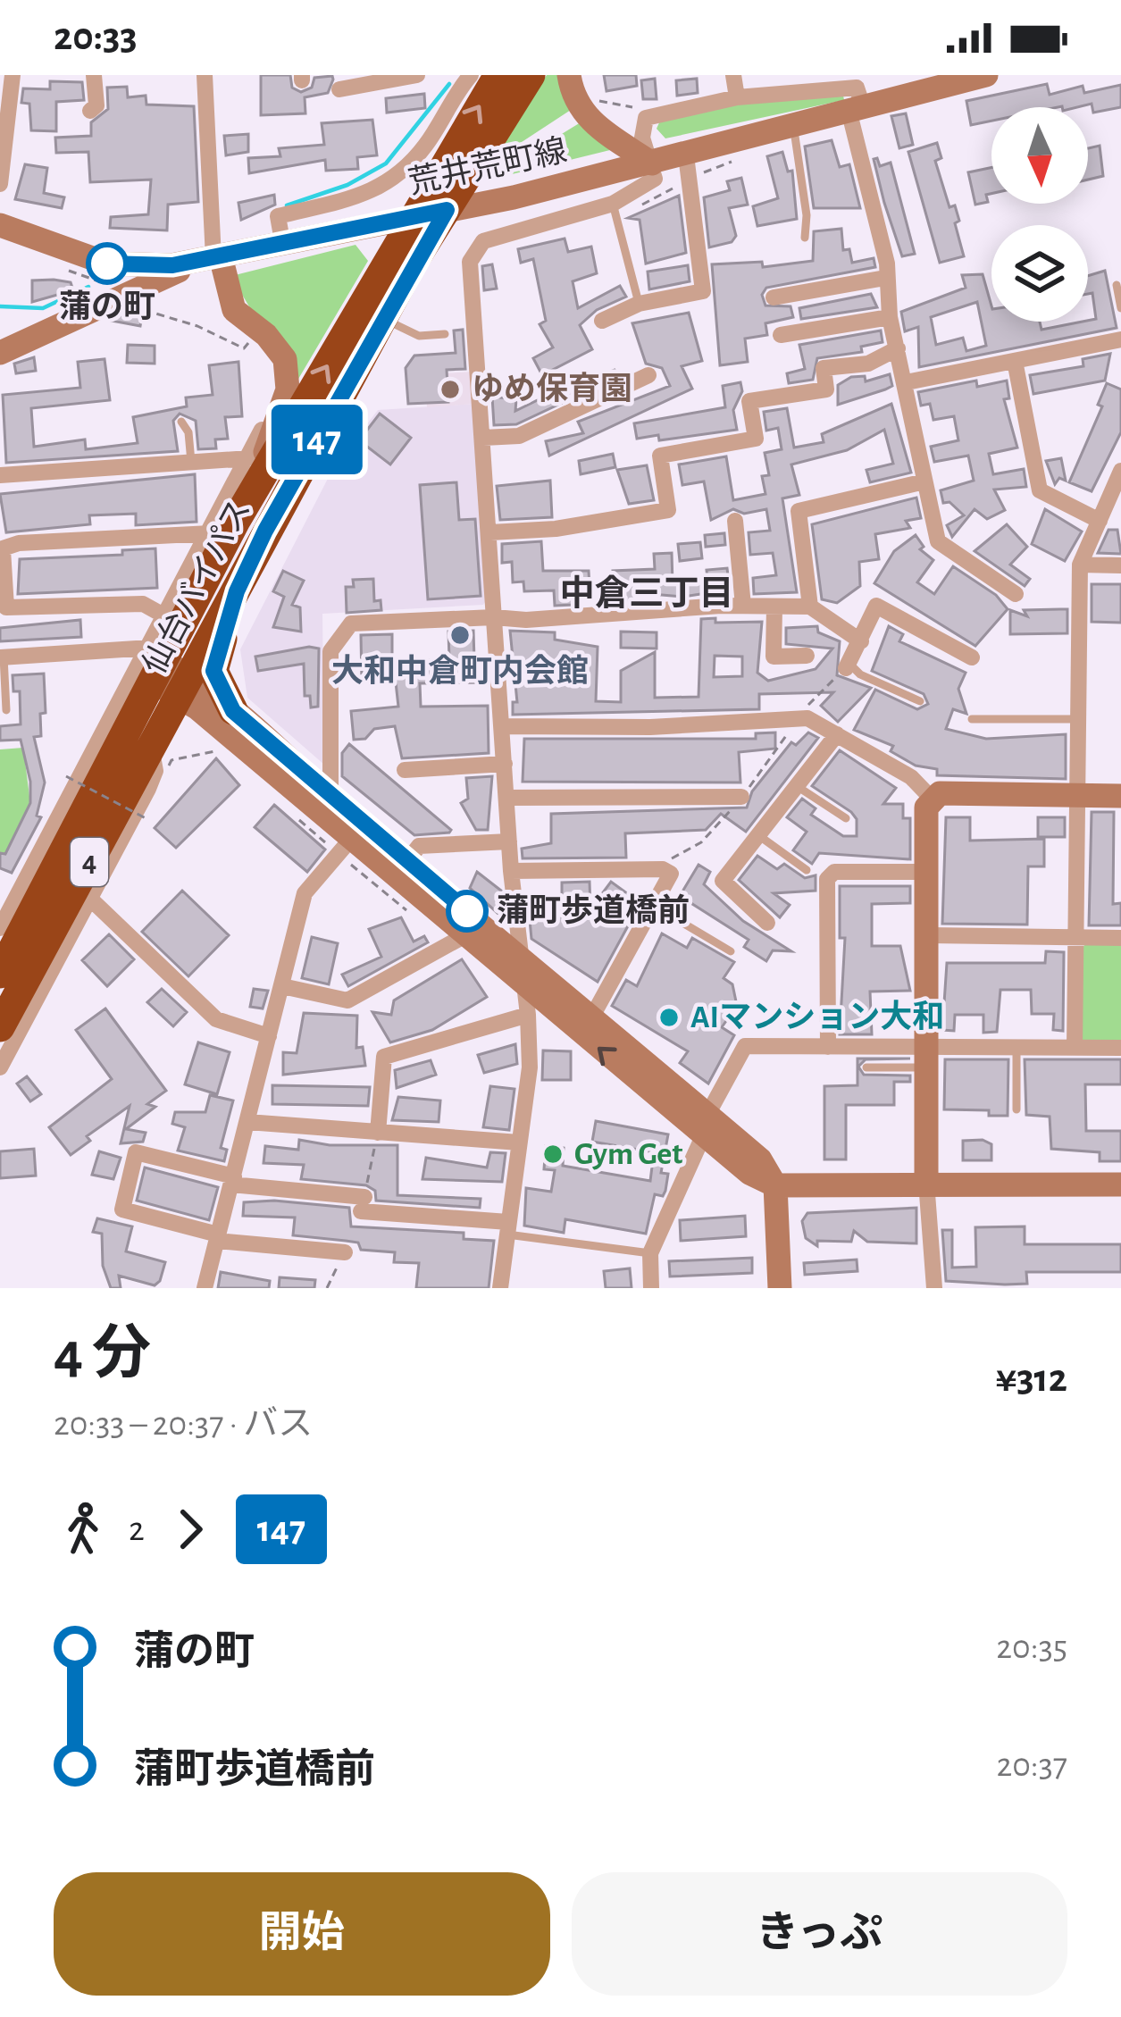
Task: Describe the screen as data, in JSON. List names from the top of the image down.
{
  "streets": {
    "highway": ["仙台バイパス", "4"],
    "street": ["荒井荒町線"]
  },
  "crossings": [
    ["荒井荒町線", "仙台バイパス"]
  ],
  "districts": ["中倉三丁目"],
  "places": [
    "蒲の町",
    "ゆめ保育園",
    "大和中倉町内会館",
    "蒲町歩道橋前",
    "AIマンション大和",
    "Gym Get"
  ],
  "lines": ["bus line 147"],
  "north": "bottom",
  "page": {
    "status": "20:33",
    "on_map": "147",
    "heading": ["4 分", "20:33 – 20:37 · バス", "¥312"],
    "legs": ["2", "147"],
    "list": [
      {
        "name": "蒲の町",
        "value": "20:35"
      },
      {
        "name": "蒲町歩道橋前",
        "value": "20:37"
      }
    ],
    "buttons": ["開始", "きっぷ"]
  }
}
